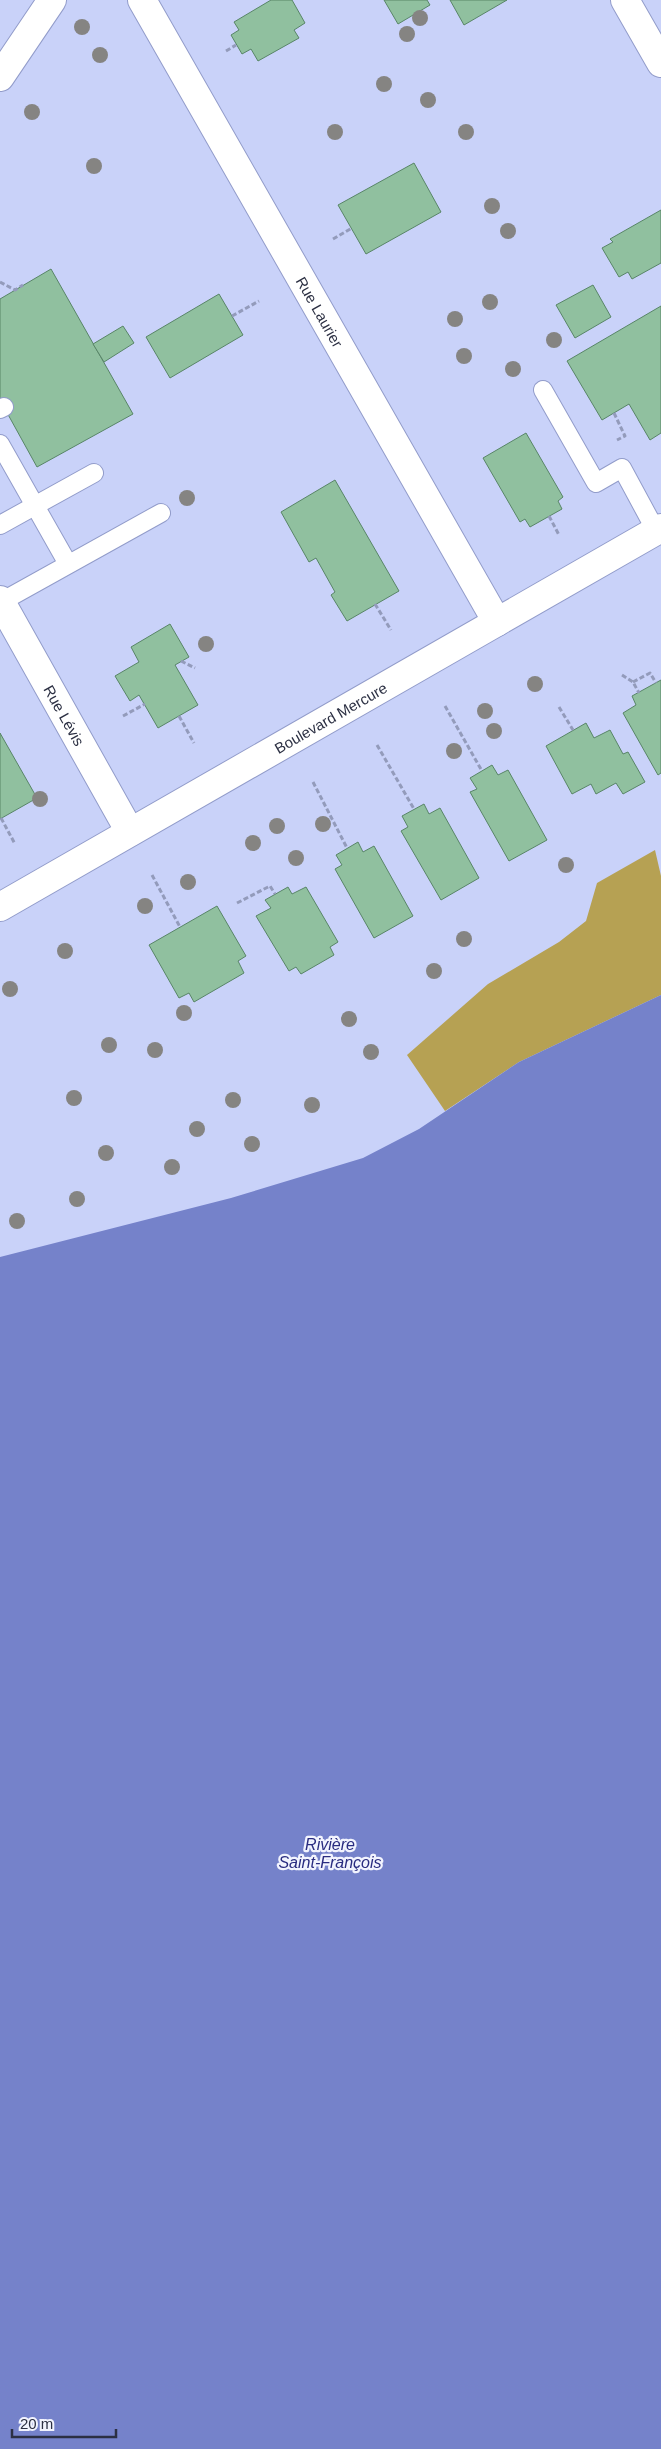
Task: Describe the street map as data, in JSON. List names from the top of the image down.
{
  "streets": {
    "street": ["Rue Laurier", "Rue Lévis", "Boulevard Mercure"]
  },
  "crossings": [
    ["Rue Laurier", "Boulevard Mercure"],
    ["Rue Lévis", "Boulevard Mercure"]
  ],
  "water": ["Rivière Saint-François"],
  "scale_bar": "20 m"
}
